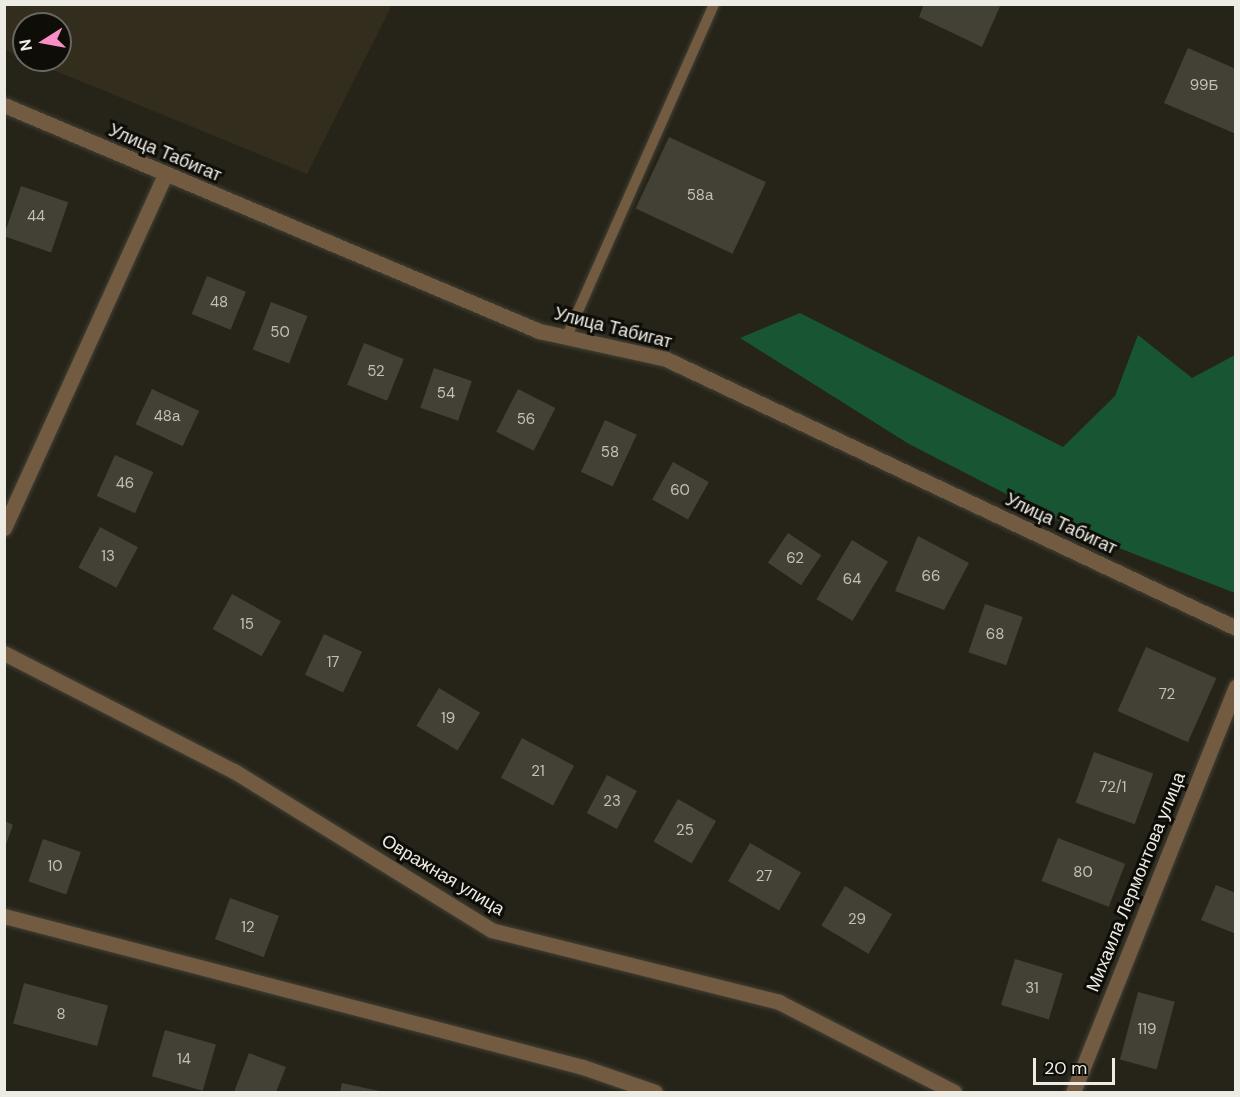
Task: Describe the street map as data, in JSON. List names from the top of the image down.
{
  "streets": {
    "street": ["Улица Табигат", "Овражная улица", "Михаила Лермонтова улица"]
  },
  "house_numbers": [
    "99Б",
    "58а",
    "44",
    "48",
    "50",
    "52",
    "54",
    "48а",
    "56",
    "58",
    "46",
    "60",
    "13",
    "62",
    "66",
    "64",
    "15",
    "68",
    "17",
    "72",
    "19",
    "21",
    "72/1",
    "23",
    "25",
    "10",
    "80",
    "27",
    "29",
    "12",
    "31",
    "8",
    "119",
    "14"
  ],
  "scale_bar": "20 m",
  "north": "left"
}
